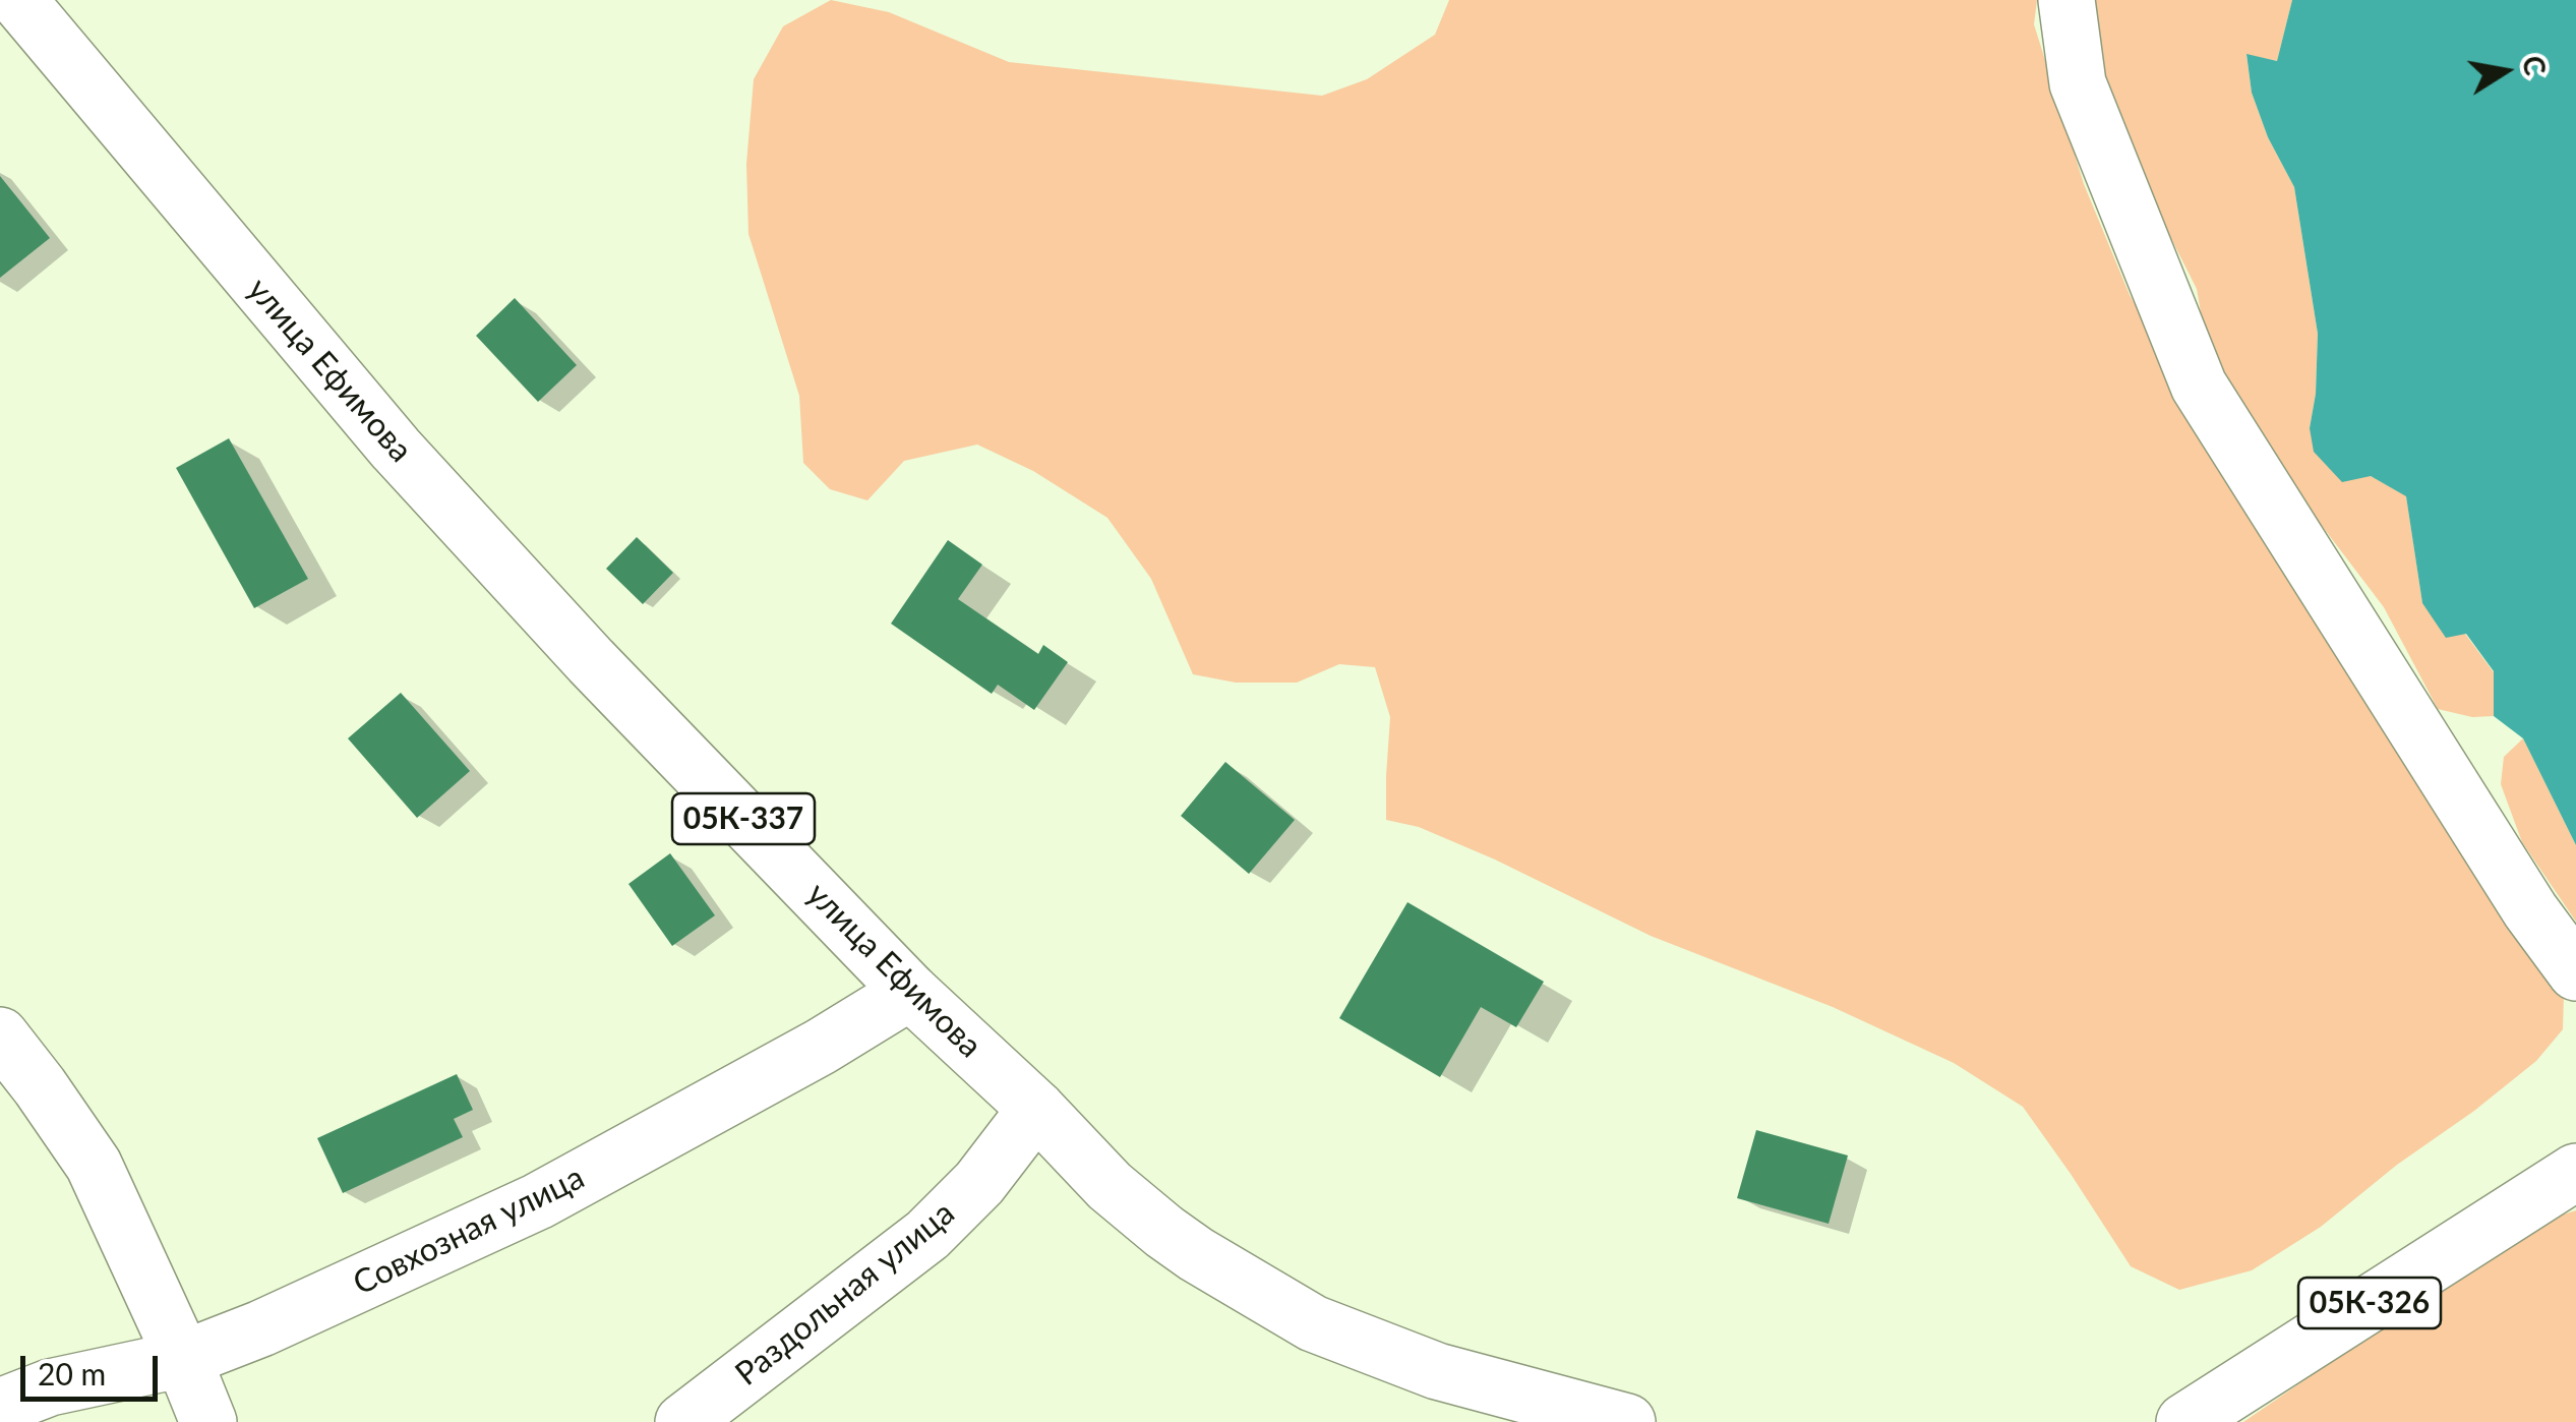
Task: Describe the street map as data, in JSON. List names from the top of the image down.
{
  "streets": {
    "street": [
      "улица Ефимова",
      "05К-337",
      "Совхозная улица",
      "Раздольная улица",
      "05К-326"
    ]
  },
  "crossings": [
    ["улица Ефимова", "Совхозная улица"],
    ["улица Ефимова", "Раздольная улица"]
  ],
  "scale_bar": "20 m",
  "north": "right"
}
